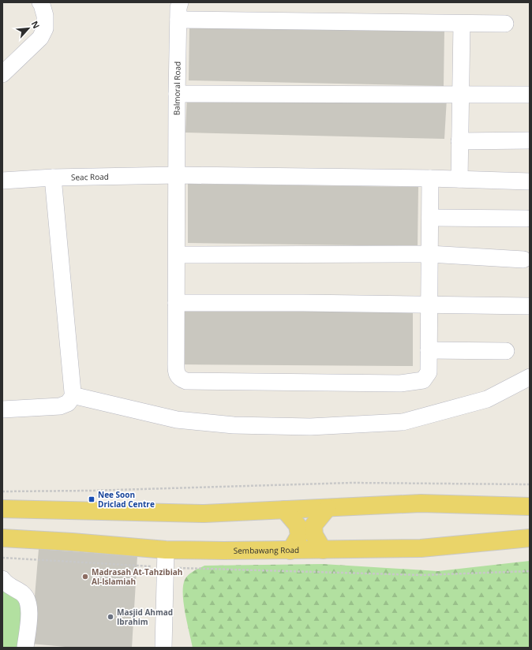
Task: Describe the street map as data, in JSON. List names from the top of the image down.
{
  "streets": {
    "main road": ["Sembawang Road"],
    "street": ["Balmoral Road", "Seac Road"]
  },
  "crossings": [
    ["Balmoral Road", "Seac Road"]
  ],
  "places": {
    "transit": ["Nee Soon Driclad Centre"],
    "other": ["Madrasah At-Tahzibiah Al-Islamiah", "Masjid Ahmad Ibrahim"]
  },
  "north": "top right"
}
